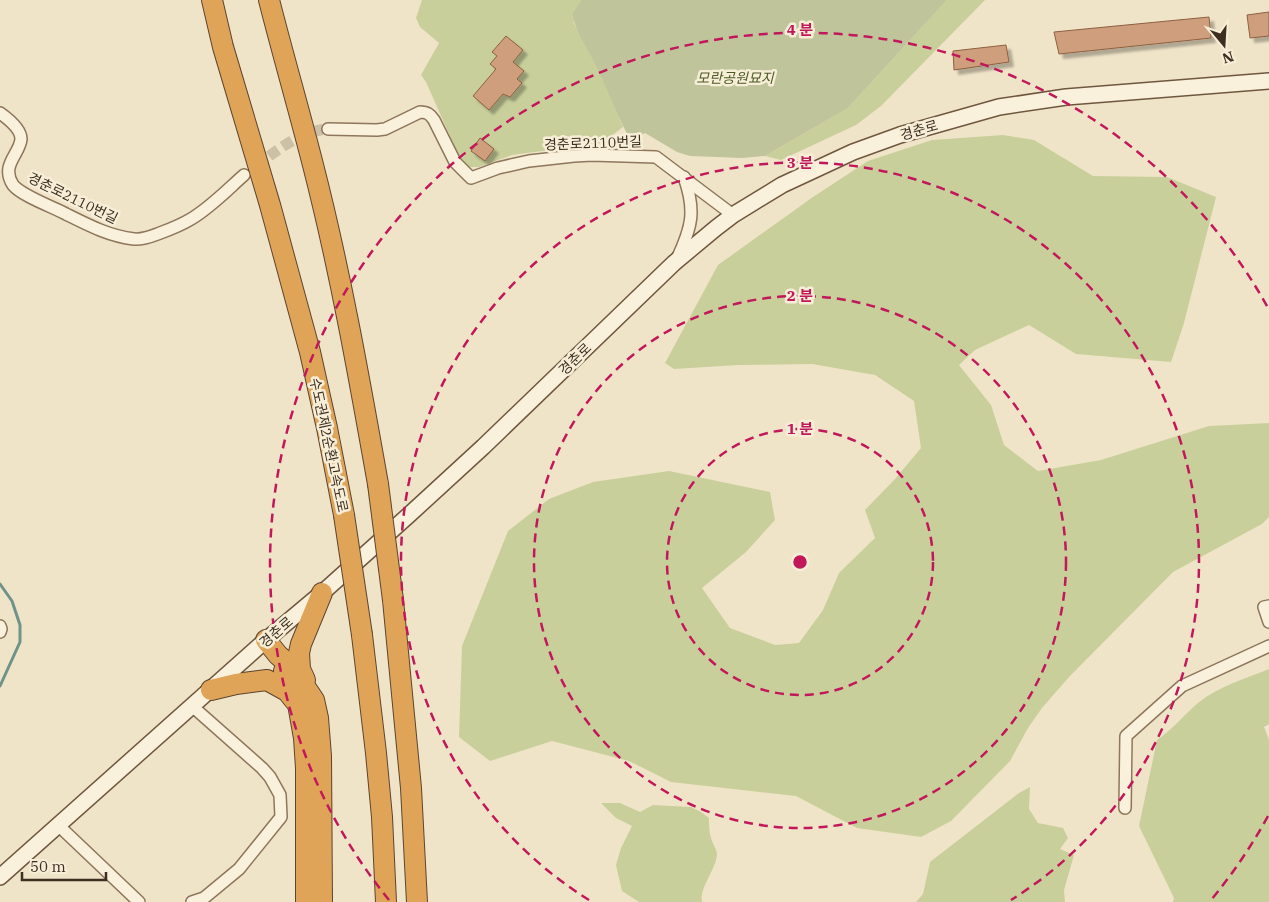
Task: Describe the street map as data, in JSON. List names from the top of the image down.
{
  "streets": {
    "highway": ["수도권제2순환고속도로"],
    "street": ["경춘로", "경춘로2110번길"]
  },
  "crossings": [
    ["경춘로", "경춘로2110번길"]
  ],
  "parks": ["모란공원묘지"],
  "scale_bar": "50 m",
  "north": "bottom",
  "rings": [
    "4 분",
    "3 분",
    "2 분",
    "1 분"
  ]
}
